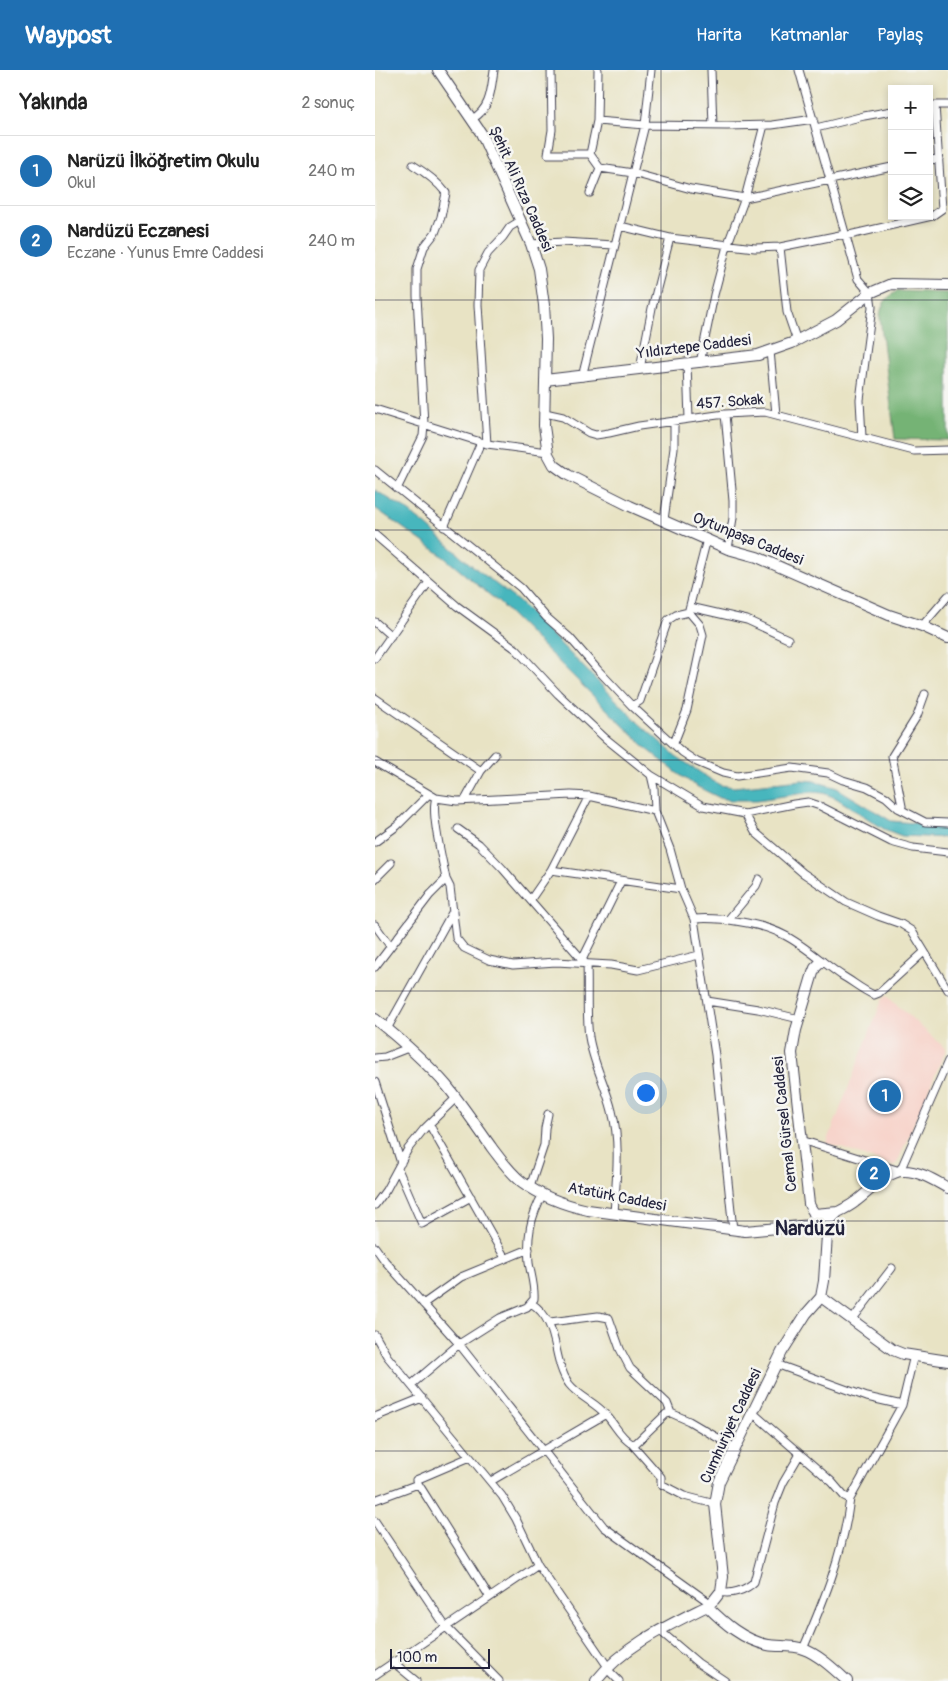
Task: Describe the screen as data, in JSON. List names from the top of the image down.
{
  "streets": {
    "street": [
      "Şehit Ali Rıza Caddesi",
      "Yıldıztepe Caddesi",
      "457. Sokak",
      "Oytunpaşa Caddesi",
      "Cemal Gürsel Caddesi",
      "Atatürk Caddesi",
      "Cumhuriyet Caddesi"
    ]
  },
  "crossings": [
    ["Şehit Ali Rıza Caddesi", "Yıldıztepe Caddesi"],
    ["Şehit Ali Rıza Caddesi", "457. Sokak"],
    ["Şehit Ali Rıza Caddesi", "Oytunpaşa Caddesi"],
    ["Cemal Gürsel Caddesi", "Atatürk Caddesi"]
  ],
  "districts": ["Nardüzü"],
  "scale_bar": "100 m",
  "page": {
    "header": "Waypost",
    "nav": ["Harita", "Katmanlar", "Paylaş"],
    "heading": ["Yakında", "2 sonuç"],
    "map_buttons": ["+", "−"],
    "list": [
      {
        "mark": "1",
        "name": "Narüzü İlköğretim Okulu",
        "note": "Okul",
        "value": "240 m"
      },
      {
        "mark": "2",
        "name": "Nardüzü Eczanesi",
        "note": "Eczane · Yunus Emre Caddesi",
        "value": "240 m"
      }
    ],
    "pins": ["1", "2"],
    "scale": "100 m"
  }
}
